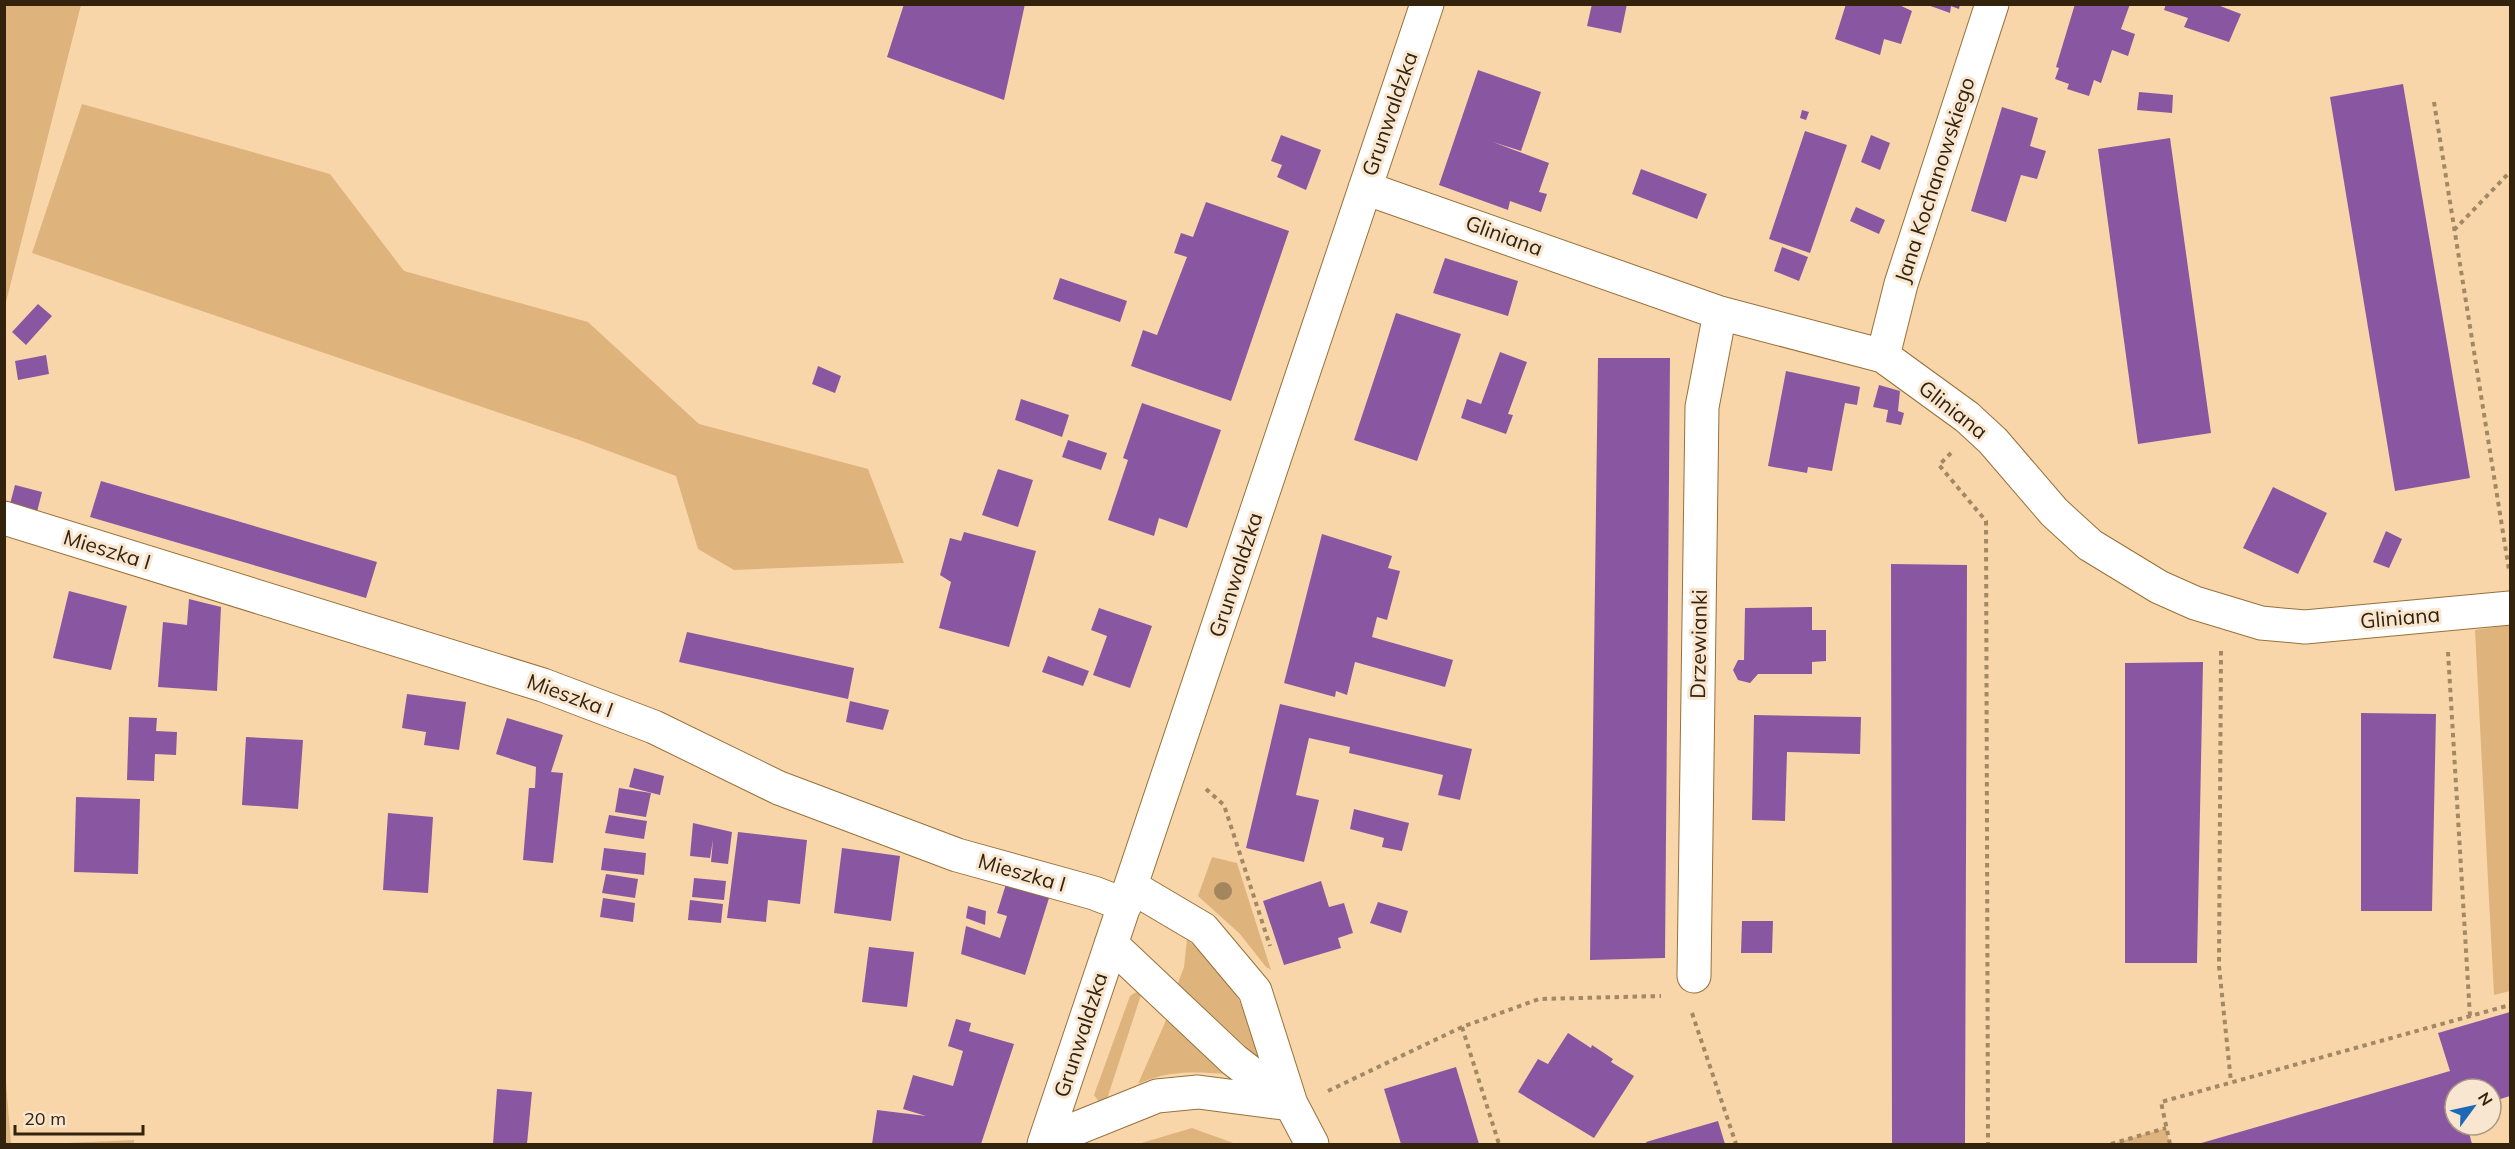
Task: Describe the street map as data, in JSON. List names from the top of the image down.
{
  "streets": {
    "street": [
      "Grunwaldzka",
      "Jana Kochanowskiego",
      "Gliniana",
      "Mieszka I",
      "Drzewianki"
    ]
  },
  "crossings": [
    ["Grunwaldzka", "Gliniana"],
    ["Grunwaldzka", "Mieszka I"],
    ["Jana Kochanowskiego", "Gliniana"],
    ["Gliniana", "Drzewianki"]
  ],
  "scale_bar": "20 m",
  "north": "top right"
}
